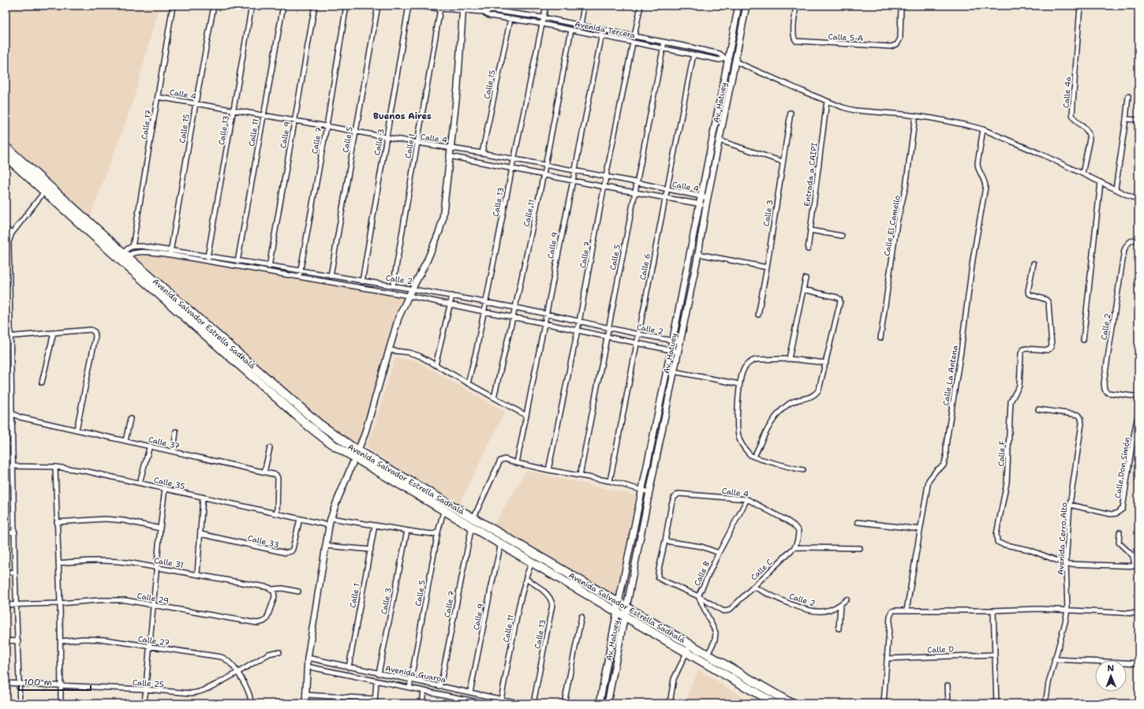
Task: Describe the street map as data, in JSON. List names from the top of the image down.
{
  "streets": {
    "highway": ["Avenida Salvador Estrella Sadhalá"],
    "main road": ["Av. Hatuey"],
    "street": [
      "Avenida Tercera",
      "Calle 5-A",
      "Calle 15",
      "Calle 4a",
      "Calle 4",
      "Calle 17",
      "Calle 13",
      "Calle 11",
      "Calle 9",
      "Calle 5",
      "Calle 7",
      "Calle 3",
      "Calle 1",
      "Entrada a CAIPI",
      "Calle El Camello",
      "Calle 6",
      "Calle 2",
      "Calle La Antena",
      "Calle 37",
      "Calle F",
      "Calle Don Simón",
      "Calle 35",
      "Avenida Cerro Alto",
      "Calle 33",
      "Calle 31",
      "Calle C",
      "Calle B",
      "Calle 29",
      "Calle 27",
      "Calle D",
      "Avenida Guaroa",
      "Calle 25"
    ]
  },
  "crossings": [
    ["Avenida Tercera", "Calle 15"],
    ["Avenida Tercera", "Av. Hatuey"],
    ["Avenida Tercera", "Calle 13"],
    ["Avenida Tercera", "Calle 11"],
    ["Avenida Tercera", "Calle 9"],
    ["Avenida Tercera", "Calle 5"],
    ["Avenida Tercera", "Calle 7"],
    ["Avenida Tercera", "Calle 6"],
    ["Calle 15", "Calle 4"],
    ["Calle 15", "Calle 2"],
    ["Calle 4", "Av. Hatuey"],
    ["Calle 4", "Calle 17"],
    ["Calle 4", "Calle 13"],
    ["Calle 4", "Calle 11"],
    ["Calle 4", "Calle 9"],
    ["Calle 4", "Calle 5"],
    ["Calle 4", "Calle 7"],
    ["Calle 4", "Calle 3"],
    ["Calle 4", "Calle 1"],
    ["Calle 4", "Calle 6"],
    ["Calle 4", "Calle C"],
    ["Calle 4", "Calle B"],
    ["Av. Hatuey", "Calle 2"],
    ["Av. Hatuey", "Avenida Salvador Estrella Sadhalá"],
    ["Calle 17", "Calle 2"],
    ["Calle 13", "Calle 11"],
    ["Calle 13", "Calle 2"],
    ["Calle 11", "Calle 2"],
    ["Calle 11", "Avenida Salvador Estrella Sadhalá"],
    ["Calle 11", "Avenida Guaroa"],
    ["Calle 9", "Calle 2"],
    ["Calle 9", "Avenida Salvador Estrella Sadhalá"],
    ["Calle 9", "Avenida Guaroa"],
    ["Calle 5", "Calle 2"],
    ["Calle 5", "Avenida Salvador Estrella Sadhalá"],
    ["Calle 5", "Avenida Guaroa"],
    ["Calle 7", "Calle 2"],
    ["Calle 7", "Avenida Salvador Estrella Sadhalá"],
    ["Calle 7", "Avenida Guaroa"],
    ["Calle 3", "Calle 2"],
    ["Calle 3", "Avenida Guaroa"],
    ["Calle 1", "Calle 2"],
    ["Calle 1", "Avenida Guaroa"],
    ["Calle 6", "Calle 2"],
    ["Calle 2", "Avenida Salvador Estrella Sadhalá"],
    ["Calle 2", "Calle C"],
    ["Avenida Salvador Estrella Sadhalá", "Calle B"],
    ["Calle 37", "Calle 35"],
    ["Calle F", "Avenida Cerro Alto"],
    ["Calle Don Simón", "Avenida Cerro Alto"],
    ["Calle 35", "Calle 33"],
    ["Calle 31", "Calle 29"],
    ["Calle C", "Calle B"],
    ["Calle 27", "Calle 25"]
  ],
  "districts": ["Buenos Aires"],
  "scale_bar": "100 m",
  "north": "top"
}
